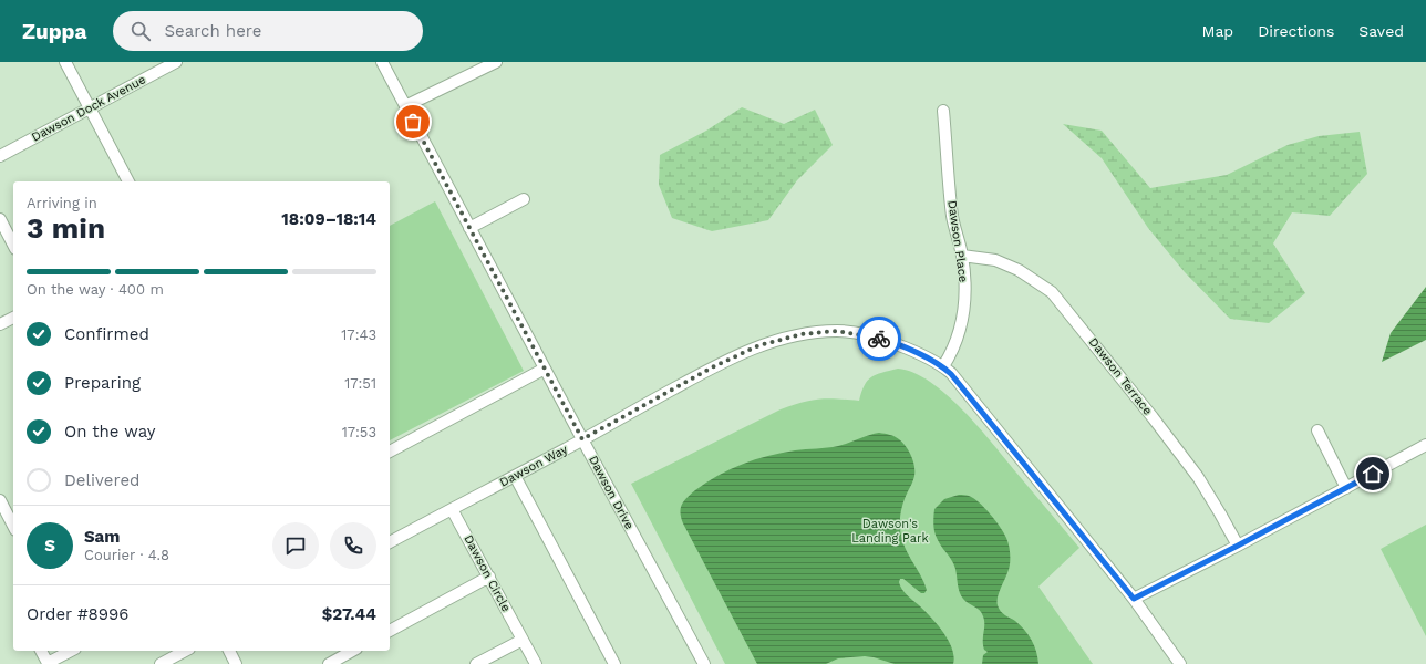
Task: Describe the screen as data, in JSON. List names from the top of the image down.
{
  "streets": {
    "street": [
      "Dawson Dock Avenue",
      "Dawson Place",
      "Dawson Terrace",
      "Dawson Way",
      "Dawson Drive",
      "Dawson Circle"
    ]
  },
  "crossings": [
    ["Dawson Place", "Dawson Terrace"],
    ["Dawson Place", "Dawson Way"],
    ["Dawson Way", "Dawson Drive"],
    ["Dawson Way", "Dawson Circle"]
  ],
  "parks": ["Dawson's Landing Park"],
  "page": {
    "header": "Zuppa",
    "search": "Search here",
    "nav": ["Map", "Directions", "Saved"],
    "heading": ["3 min", "Arriving in", "18:09–18:14"],
    "panel": [
      "Sam",
      "Courier · 4.8",
      "Order #8996",
      "$27.44"
    ],
    "bar": "On the way · 400 m",
    "list": [
      ["Confirmed", "17:43"],
      ["Preparing", "17:51"],
      ["On the way", "17:53"],
      "Delivered"
    ],
    "round": "S"
  }
}
